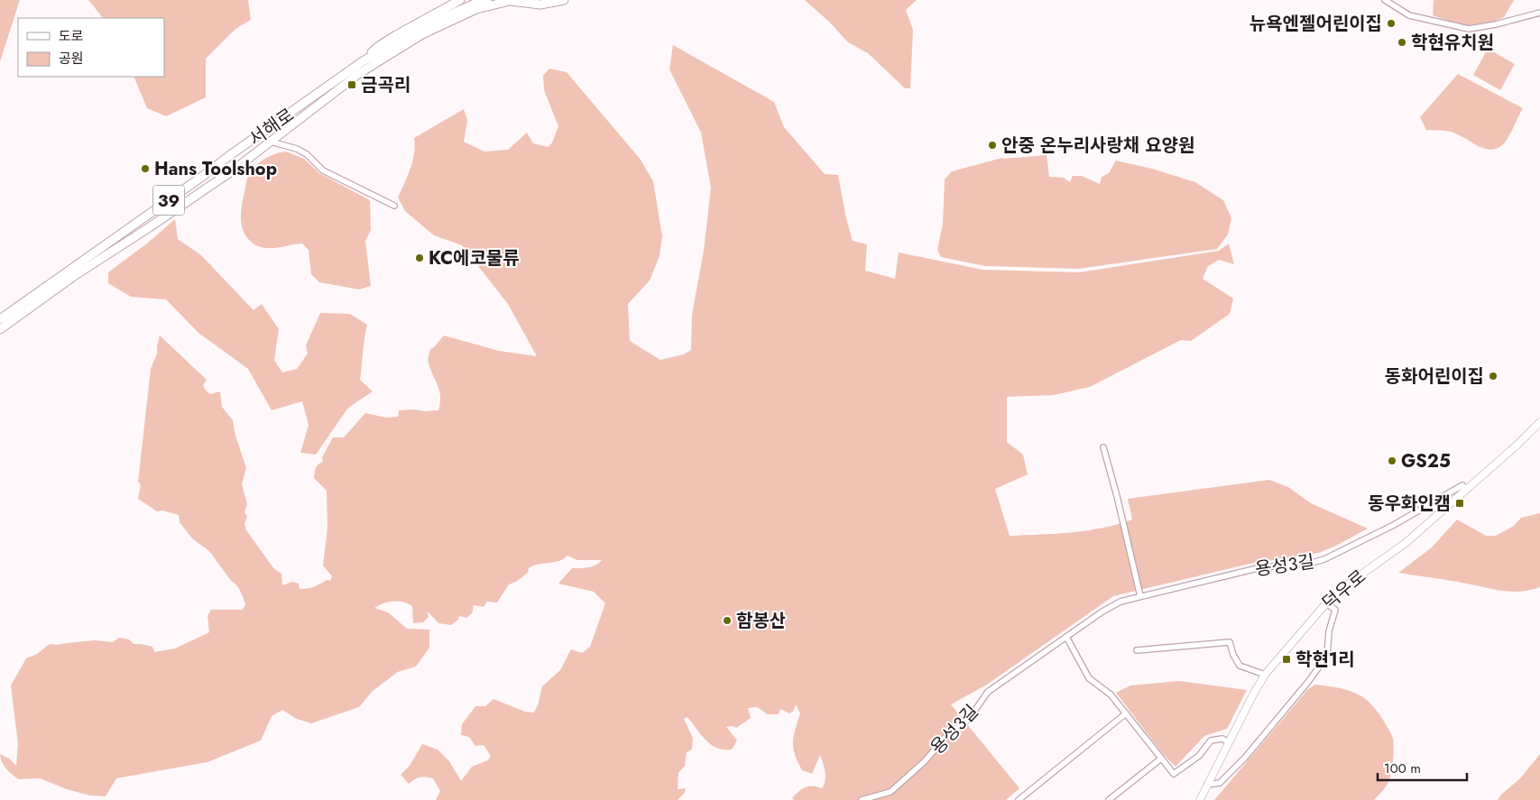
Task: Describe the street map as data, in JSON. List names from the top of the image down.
{
  "streets": {
    "main road": ["서해로", "39"],
    "street": ["용성3길", "덕우로"]
  },
  "crossings": [
    ["용성3길", "덕우로"]
  ],
  "places": {
    "other": [
      "뉴욕엔젤어린이집",
      "학현유치원",
      "안중 온누리사랑채 요양원",
      "Hans Toolshop",
      "KC에코물류",
      "동화어린이집",
      "GS25",
      "함봉산"
    ],
    "transit": ["금곡리", "동우화인캠", "학현1리"]
  },
  "legend": ["도로", "공원"],
  "scale_bar": "100 m"
}
